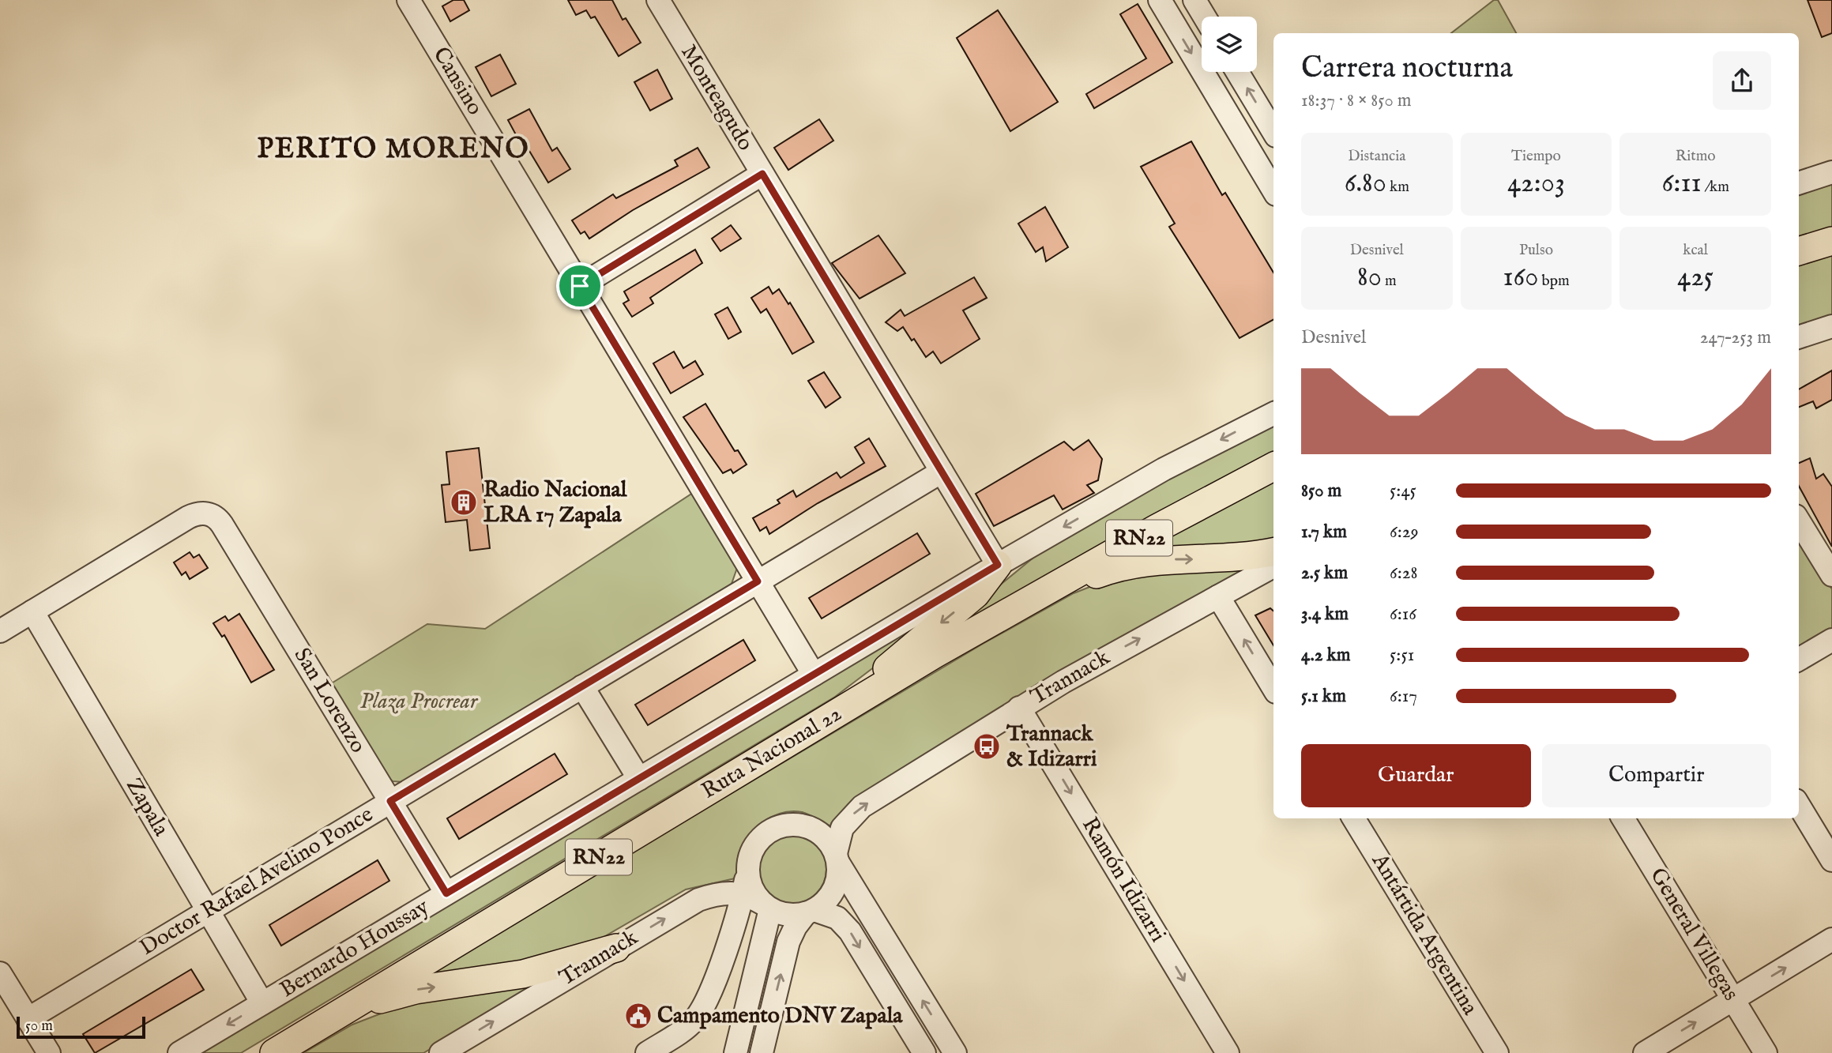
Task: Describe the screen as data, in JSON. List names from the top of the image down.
{
  "streets": {
    "main road": ["RN22", "Ruta Nacional 22"],
    "street": [
      "Cansino",
      "Monteagudo",
      "Trannack",
      "San Lorenzo",
      "Zapala",
      "Ramón Idizarri",
      "Doctor Rafael Avelino Ponce",
      "Antártida Argentina",
      "General Villegas",
      "Bernardo Houssay"
    ]
  },
  "crossings": [
    ["Cansino", "Doctor Rafael Avelino Ponce"],
    ["Cansino", "Bernardo Houssay"],
    ["Monteagudo", "Doctor Rafael Avelino Ponce"],
    ["Monteagudo", "Bernardo Houssay"],
    ["Trannack", "Ramón Idizarri"],
    ["San Lorenzo", "Zapala"],
    ["San Lorenzo", "Doctor Rafael Avelino Ponce"],
    ["San Lorenzo", "Bernardo Houssay"],
    ["Zapala", "Doctor Rafael Avelino Ponce"],
    ["Zapala", "Bernardo Houssay"]
  ],
  "one_way": ["Trannack", "Ramón Idizarri"],
  "districts": ["PERITO MORENO"],
  "parks": ["Plaza Procrear"],
  "places": {
    "building": ["Radio Nacional LRA 17 Zapala"],
    "bus stop": ["Trannack & Idizarri"],
    "public building": ["Campamento DNV Zapala"]
  },
  "scale_bar": "50 m",
  "page": {
    "heading": ["Carrera nocturna", "18:37 · 8 × 850 m"],
    "stats": [
      ["Distancia", "6.80 km"],
      ["Tiempo", "42:03"],
      ["Ritmo", "6:11 /km"],
      ["Desnivel", "80 m"],
      ["Pulso", "160 bpm"],
      ["kcal", "425"]
    ],
    "chart": ["Desnivel", "247–253 m"],
    "list": [
      {
        "name": "850 m",
        "note": "5:45"
      },
      {
        "name": "1.7 km",
        "note": "6:29"
      },
      {
        "name": "2.5 km",
        "note": "6:28"
      },
      {
        "name": "3.4 km",
        "note": "6:16"
      },
      {
        "name": "4.2 km",
        "note": "5:51"
      },
      {
        "name": "5.1 km",
        "note": "6:17"
      }
    ],
    "buttons": ["Guardar", "Compartir"],
    "scale": "50 m"
  }
}
